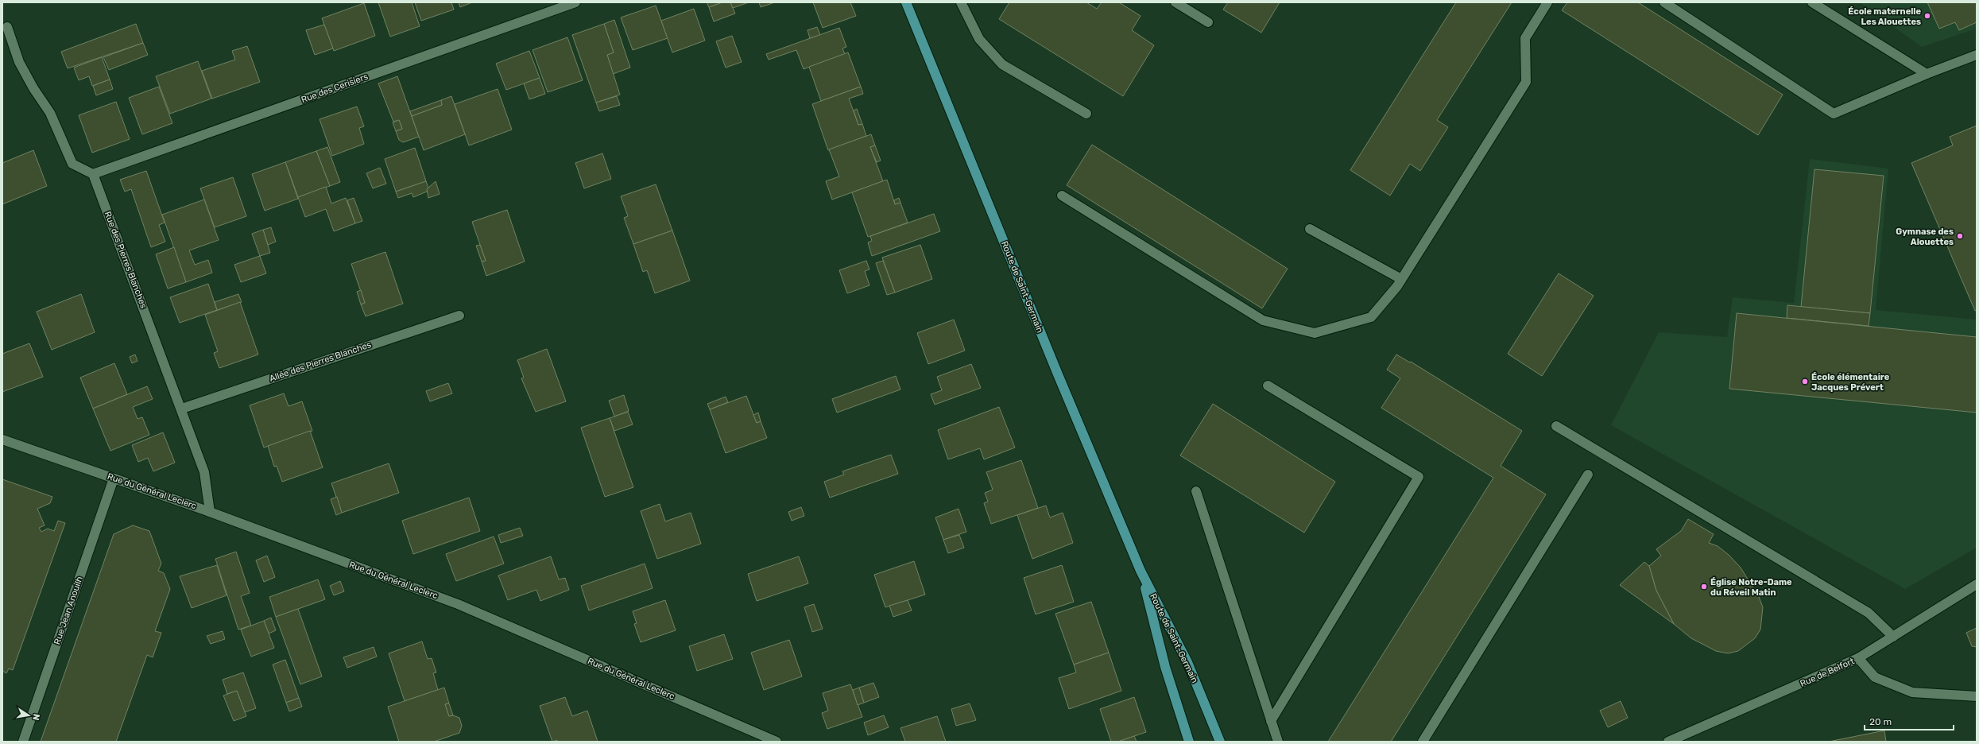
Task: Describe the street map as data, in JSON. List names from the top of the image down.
{
  "streets": {
    "main road": ["Route de Saint-Germain"],
    "street": [
      "Rue des Cerisiers",
      "Rue des Pierres Blanches",
      "Allée des Pierres Blanches",
      "Rue du Général Leclerc",
      "Rue Jean Anouilh",
      "Rue de Belfort"
    ]
  },
  "crossings": [
    ["Rue des Cerisiers", "Rue des Pierres Blanches"],
    ["Rue des Pierres Blanches", "Allée des Pierres Blanches"],
    ["Rue des Pierres Blanches", "Rue du Général Leclerc"],
    ["Rue du Général Leclerc", "Rue Jean Anouilh"]
  ],
  "places": [
    "École maternelle Les Alouettes",
    "Gymnase des Alouettes",
    "École élémentaire Jacques Prévert",
    "Église Notre-Dame du Réveil Matin"
  ],
  "scale_bar": "20 m",
  "north": "right"
}
